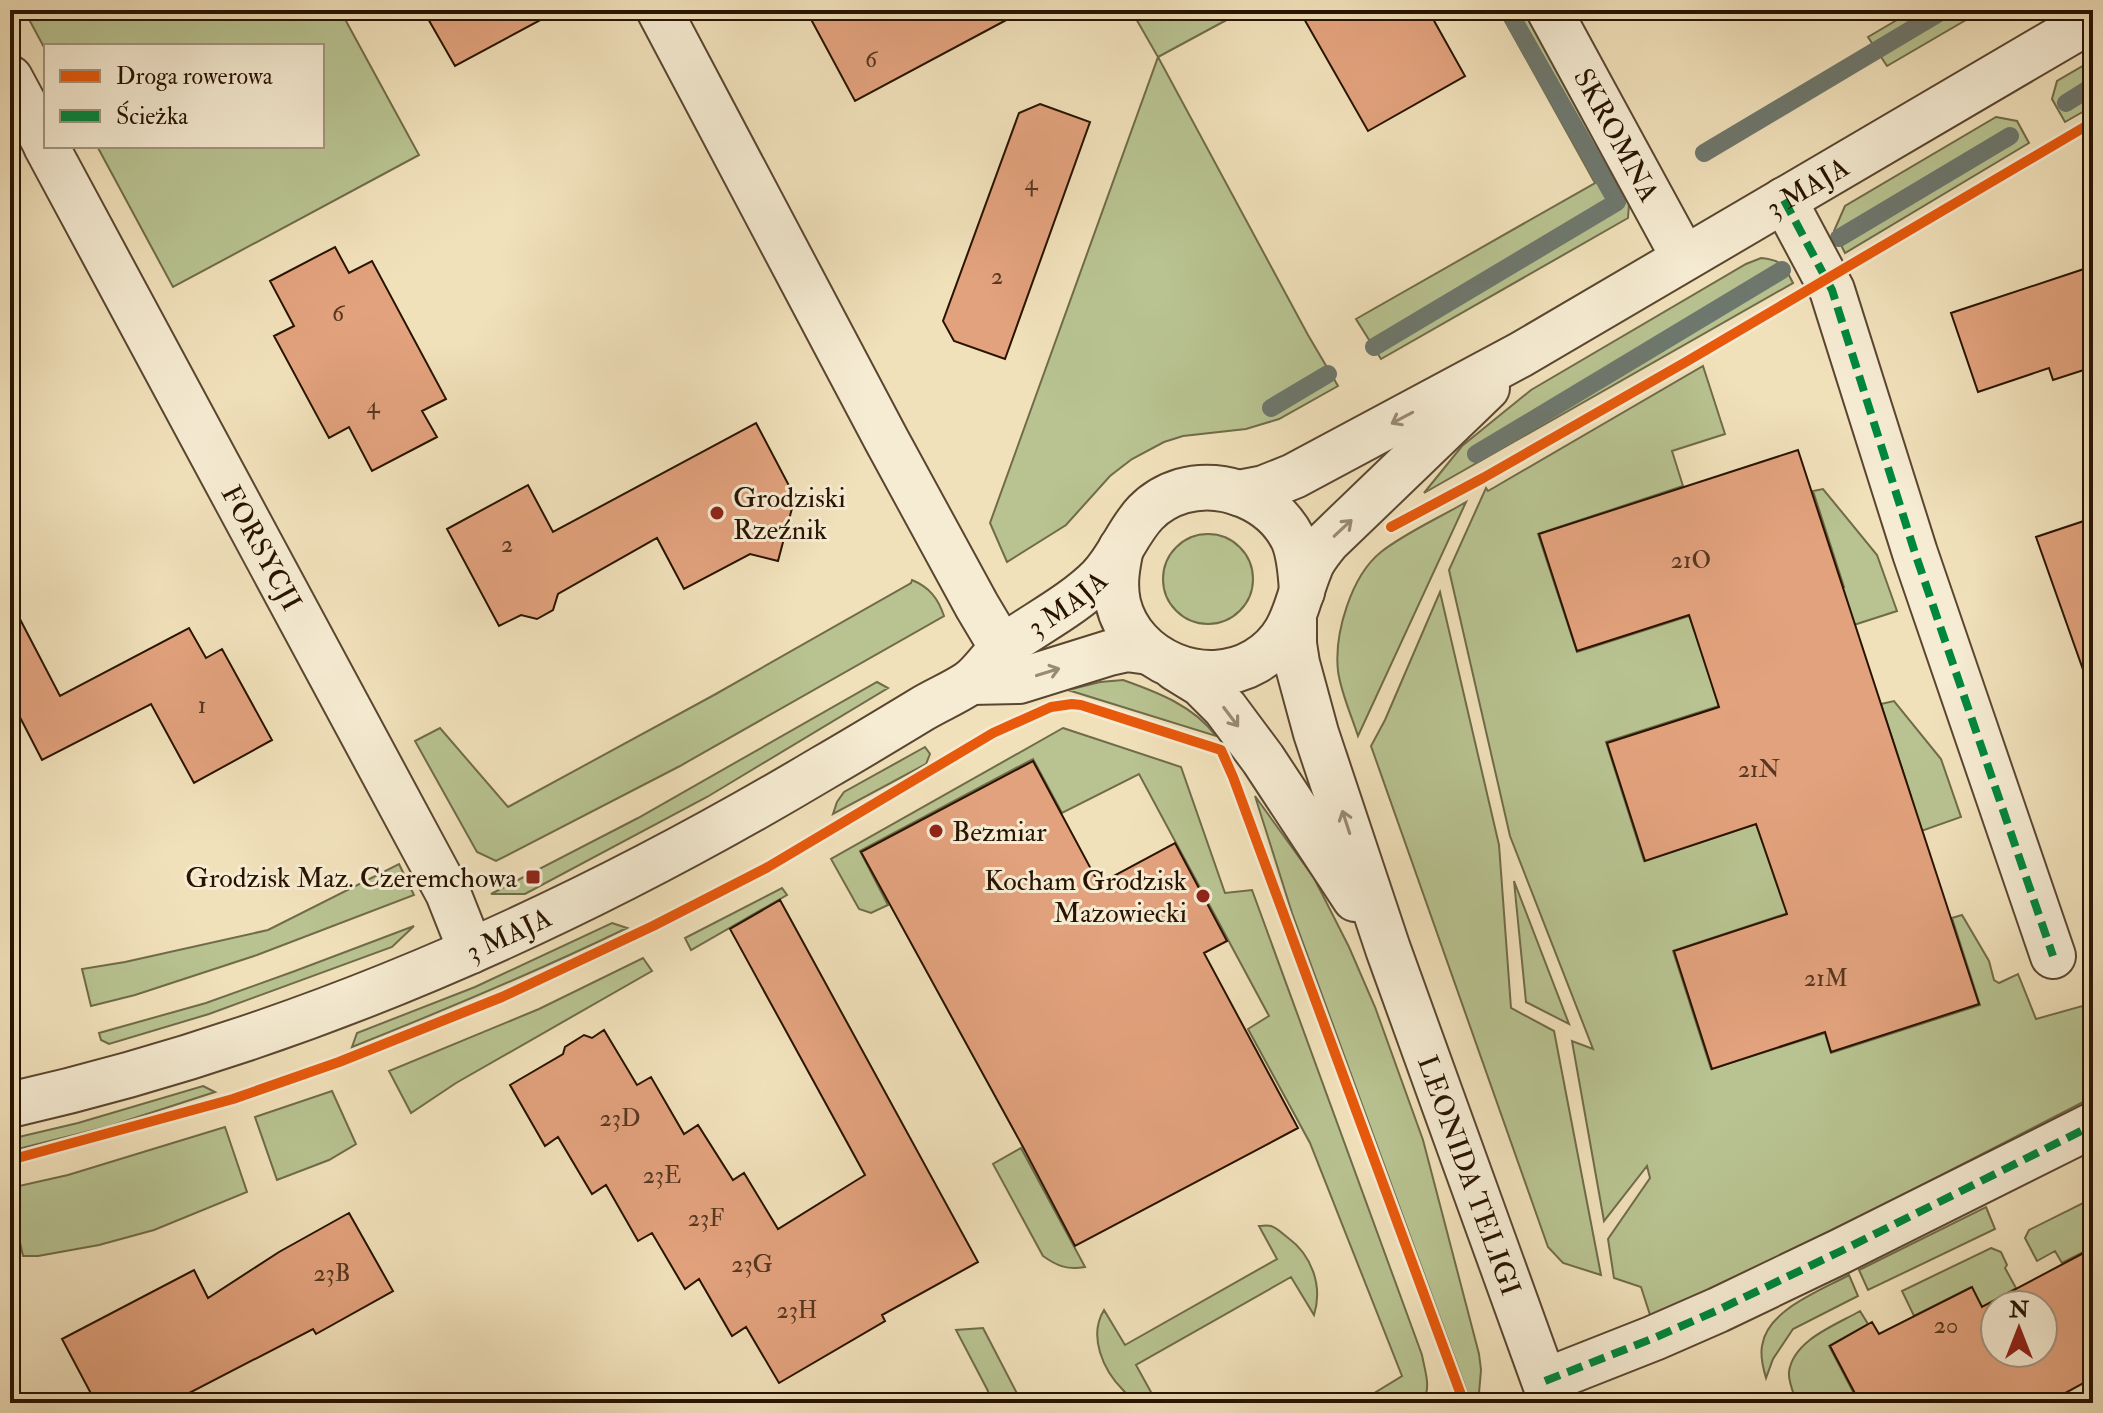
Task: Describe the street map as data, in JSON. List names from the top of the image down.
{
  "streets": {
    "street": [
      "SKROMNA",
      "3 MAJA",
      "FORSYCJI",
      "LEONIDA TELIGI"
    ]
  },
  "crossings": [
    ["SKROMNA", "3 MAJA"],
    ["3 MAJA", "FORSYCJI"],
    ["3 MAJA", "LEONIDA TELIGI"]
  ],
  "places": {
    "other": ["Grodziski Rzeźnik", "Bezmiar", "Kocham Grodzisk Mazowiecki"],
    "transit": ["Grodzisk Maz. Czeremchowa"]
  },
  "house_numbers": [
    "6",
    "4",
    "2",
    "6",
    "4",
    "2",
    "21O",
    "1",
    "21N",
    "21M",
    "23D",
    "23E",
    "23F",
    "23G",
    "23B",
    "23H",
    "20"
  ],
  "legend": ["Droga rowerowa", "Ścieżka"],
  "north": "top"
}
